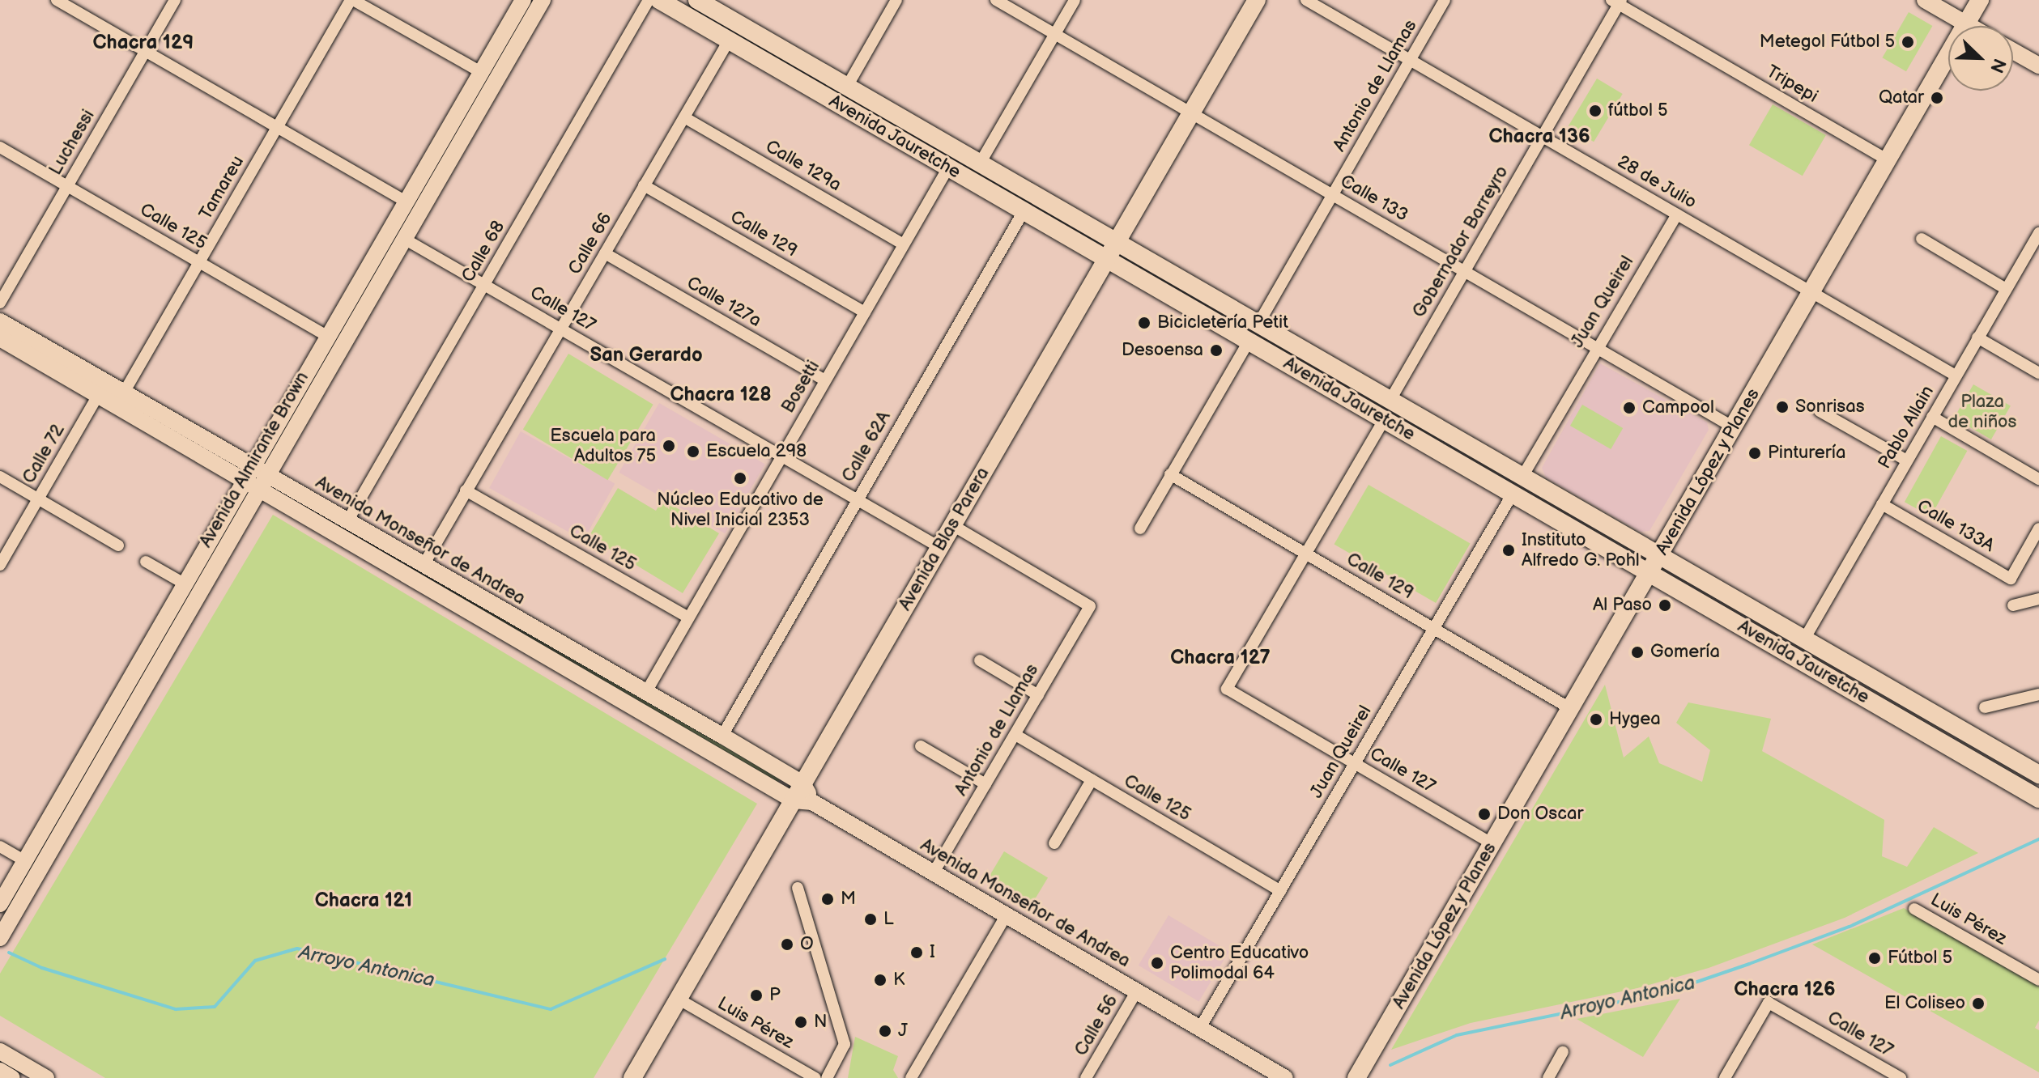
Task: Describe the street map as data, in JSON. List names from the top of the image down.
{
  "streets": {
    "main road": [
      "Avenida Jauretche",
      "Avenida Almirante Brown",
      "Avenida López y Planes",
      "Avenida Blas Parera",
      "Avenida Monseñor de Andrea"
    ],
    "street": [
      "Tripepi",
      "Antonio de Llamas",
      "Luchessi",
      "Calle 129a",
      "28 de Julio",
      "Tamareu",
      "Calle 133",
      "Calle 125",
      "Calle 129",
      "Gobernador Barreyro",
      "Calle 66",
      "Calle 68",
      "Calle 127a",
      "Juan Queirel",
      "Calle 127",
      "Bosetti",
      "Pablo Allain",
      "Calle 62A",
      "Calle 72",
      "Calle 133A",
      "Luis Pérez",
      "Calle 56"
    ]
  },
  "crossings": [
    ["Tripepi", "Gobernador Barreyro"],
    ["Tripepi", "Avenida López y Planes"],
    ["Antonio de Llamas", "Avenida Jauretche"],
    ["Antonio de Llamas", "28 de Julio"],
    ["Antonio de Llamas", "Calle 133"],
    ["Antonio de Llamas", "Calle 125"],
    ["Antonio de Llamas", "Avenida Blas Parera"],
    ["Antonio de Llamas", "Avenida Monseñor de Andrea"],
    ["Avenida Jauretche", "Gobernador Barreyro"],
    ["Avenida Jauretche", "Calle 66"],
    ["Avenida Jauretche", "Juan Queirel"],
    ["Avenida Jauretche", "Bosetti"],
    ["Avenida Jauretche", "Pablo Allain"],
    ["Avenida Jauretche", "Calle 62A"],
    ["Avenida Jauretche", "Avenida López y Planes"],
    ["Avenida Jauretche", "Avenida Blas Parera"],
    ["Luchessi", "Calle 125"],
    ["Calle 129a", "Calle 66"],
    ["Calle 129a", "Bosetti"],
    ["28 de Julio", "Gobernador Barreyro"],
    ["28 de Julio", "Juan Queirel"],
    ["28 de Julio", "Pablo Allain"],
    ["28 de Julio", "Avenida López y Planes"],
    ["Tamareu", "Calle 125"],
    ["Tamareu", "Avenida Monseñor de Andrea"],
    ["Calle 133", "Gobernador Barreyro"],
    ["Calle 133", "Juan Queirel"],
    ["Calle 133", "Avenida López y Planes"],
    ["Calle 133", "Avenida Blas Parera"],
    ["Calle 125", "Calle 66"],
    ["Calle 125", "Juan Queirel"],
    ["Calle 125", "Bosetti"],
    ["Calle 125", "Avenida Almirante Brown"],
    ["Calle 129", "Calle 66"],
    ["Calle 129", "Juan Queirel"],
    ["Calle 129", "Calle 127"],
    ["Calle 129", "Bosetti"],
    ["Calle 129", "Avenida López y Planes"],
    ["Calle 66", "Calle 127a"],
    ["Calle 66", "Calle 127"],
    ["Calle 66", "Avenida Monseñor de Andrea"],
    ["Calle 68", "Calle 127"],
    ["Calle 68", "Avenida Monseñor de Andrea"],
    ["Calle 127a", "Bosetti"],
    ["Juan Queirel", "Calle 127"],
    ["Juan Queirel", "Avenida Monseñor de Andrea"],
    ["Calle 127", "Bosetti"],
    ["Calle 127", "Calle 62A"],
    ["Calle 127", "Avenida Almirante Brown"],
    ["Calle 127", "Avenida López y Planes"],
    ["Calle 127", "Avenida Blas Parera"],
    ["Bosetti", "Avenida Monseñor de Andrea"],
    ["Pablo Allain", "Calle 133A"],
    ["Calle 62A", "Avenida Monseñor de Andrea"],
    ["Calle 72", "Avenida Monseñor de Andrea"],
    ["Avenida Almirante Brown", "Avenida Monseñor de Andrea"],
    ["Avenida Blas Parera", "Avenida Monseñor de Andrea"],
    ["Avenida Blas Parera", "Luis Pérez"],
    ["Avenida Monseñor de Andrea", "Calle 56"]
  ],
  "districts": [
    "Chacra 129",
    "Chacra 136",
    "San Gerardo",
    "Chacra 128",
    "Chacra 127",
    "Chacra 121",
    "Chacra 126"
  ],
  "water": ["Arroyo Antonica"],
  "parks": ["Plaza de niños"],
  "places": [
    "Metegol Fútbol 5",
    "Qatar",
    "fútbol 5",
    "Bicicletería Petit",
    "Desoensa",
    "Sonrisas",
    "Campool",
    "Escuela para Adultos 75",
    "Escuela 298",
    "Pinturería",
    "Núcleo Educativo de Nivel Inicial 2353",
    "Instituto Alfredo G. Pohl",
    "Al Paso",
    "Gomería",
    "Hygea",
    "Don Oscar",
    "M",
    "L",
    "O",
    "I",
    "Fútbol 5",
    "Centro Educativo Polimodal 64",
    "K",
    "P",
    "El Coliseo",
    "N",
    "J"
  ],
  "north": "bottom right"
}
